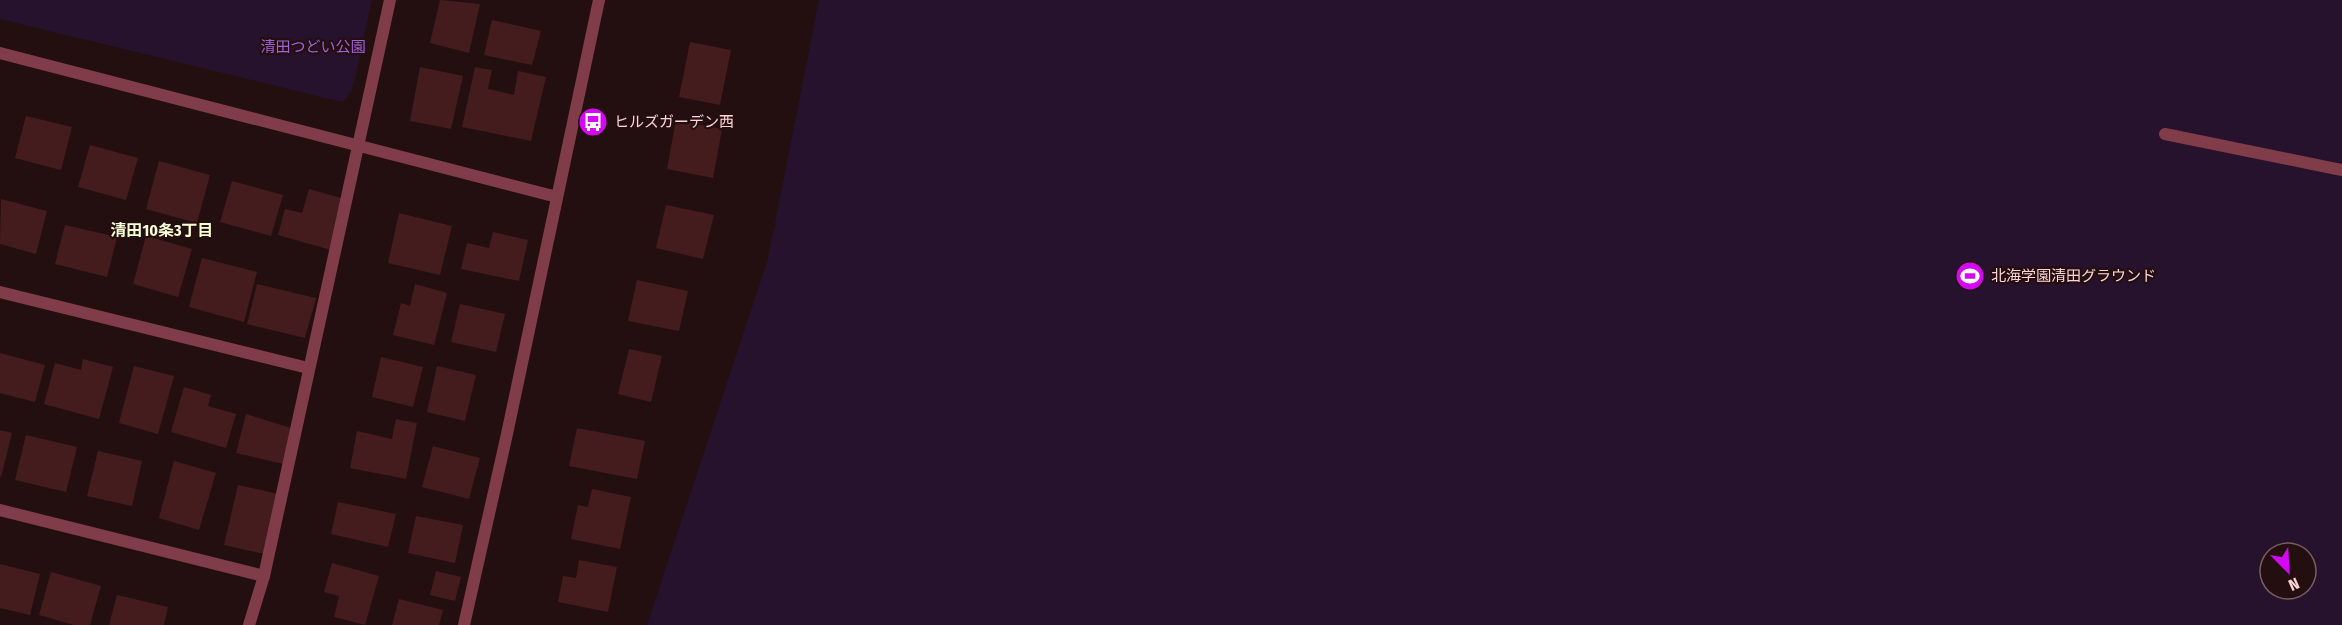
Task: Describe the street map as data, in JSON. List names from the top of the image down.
{
  "districts": ["清田10条3丁目"],
  "parks": ["清田つどい公園"],
  "places": {
    "bus stop": ["ヒルズガーデン西"],
    "sports": ["北海学園清田グラウンド"]
  },
  "north": "bottom right"
}
